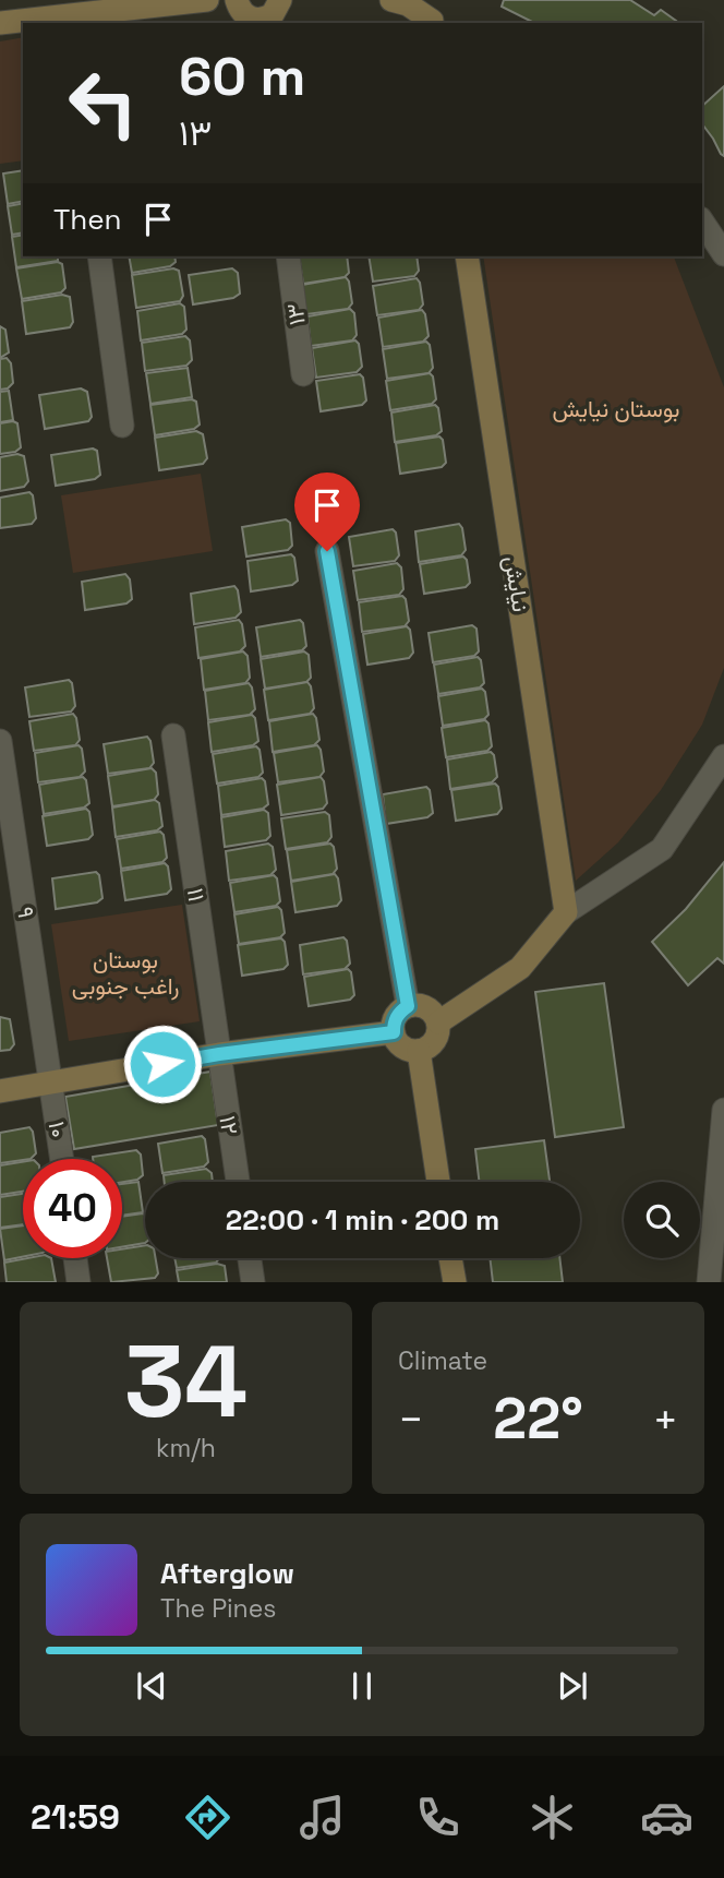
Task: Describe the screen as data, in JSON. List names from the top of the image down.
{
  "streets": {
    "street": [
      "۱۳",
      "نیایش",
      "۱۱",
      "۹",
      "۱۲",
      "۱۰"
    ]
  },
  "crossings": [
    ["۱۱", "۱۲"],
    ["۹", "۱۰"]
  ],
  "parks": ["بوستان نیایش", "بوستان راغب جنوبی"],
  "page": {
    "turn": ["60 m", "۱۳"],
    "then": "Then",
    "limit": "40",
    "trip": "22:00 · 1 min · 200 m",
    "tile": [
      ["34", "km/h"],
      "Climate"
    ],
    "heat": ["−", "22°", "+"],
    "song": ["Afterglow", "The Pines"],
    "tabs": "21:59"
  }
}
